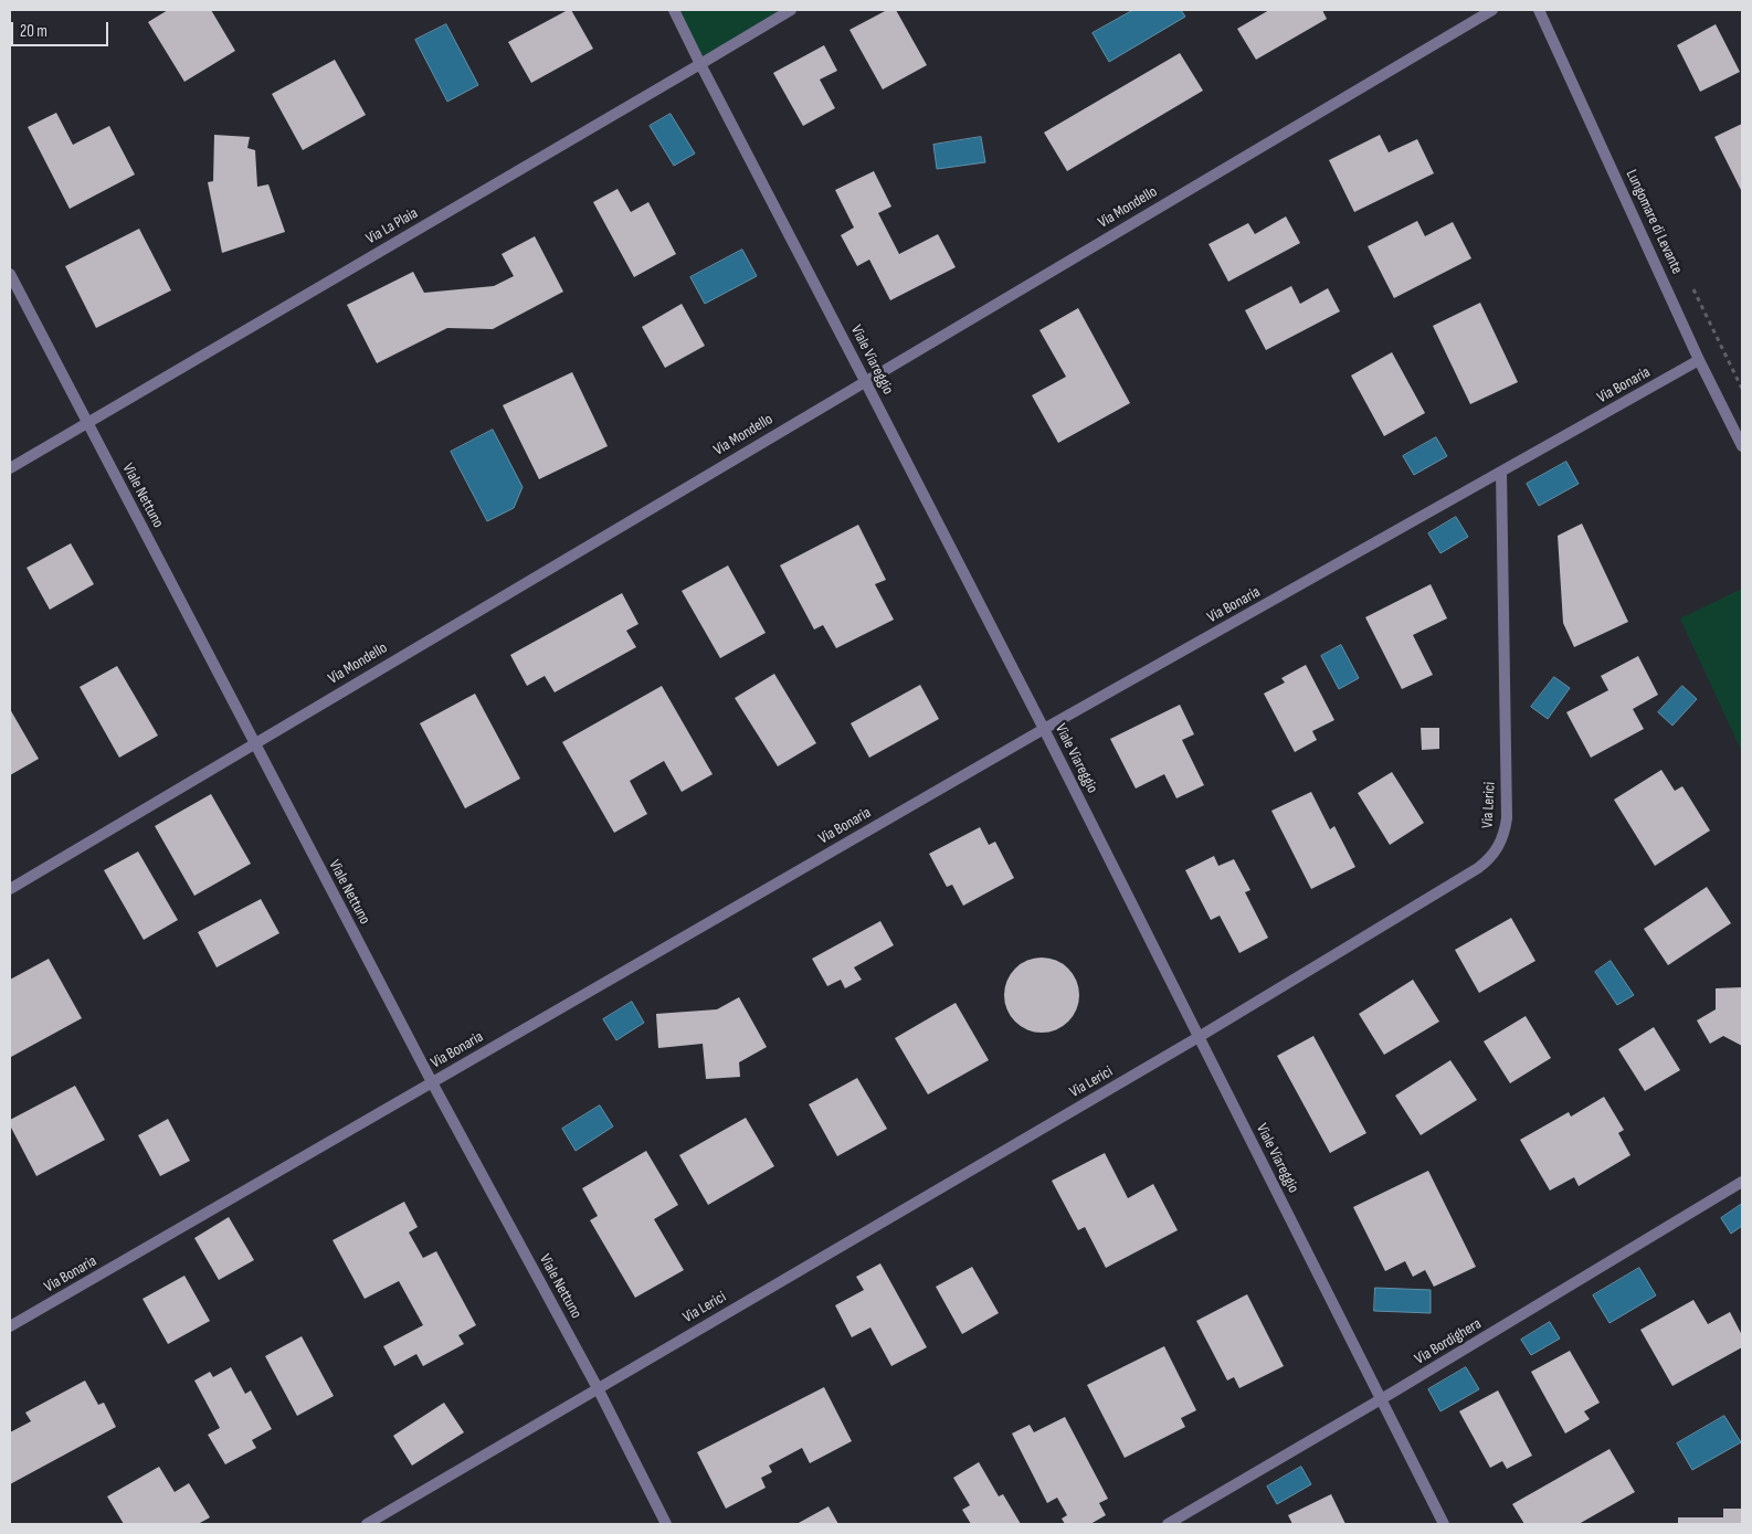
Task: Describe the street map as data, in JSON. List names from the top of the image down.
{
  "streets": {
    "street": [
      "Via Mondello",
      "Lungomare di Levante",
      "Via La Plaia",
      "Viale Viareggio",
      "Via Bonaria",
      "Viale Nettuno",
      "Via Lerici",
      "Via Bordighera"
    ]
  },
  "crossings": [
    ["Via Mondello", "Viale Viareggio"],
    ["Via Mondello", "Viale Nettuno"],
    ["Lungomare di Levante", "Via Bonaria"],
    ["Via La Plaia", "Viale Viareggio"],
    ["Via La Plaia", "Viale Nettuno"],
    ["Viale Viareggio", "Via Bonaria"],
    ["Viale Viareggio", "Via Lerici"],
    ["Viale Viareggio", "Via Bordighera"],
    ["Via Bonaria", "Viale Nettuno"],
    ["Via Bonaria", "Via Lerici"],
    ["Viale Nettuno", "Via Lerici"]
  ],
  "scale_bar": "20 m"
}
